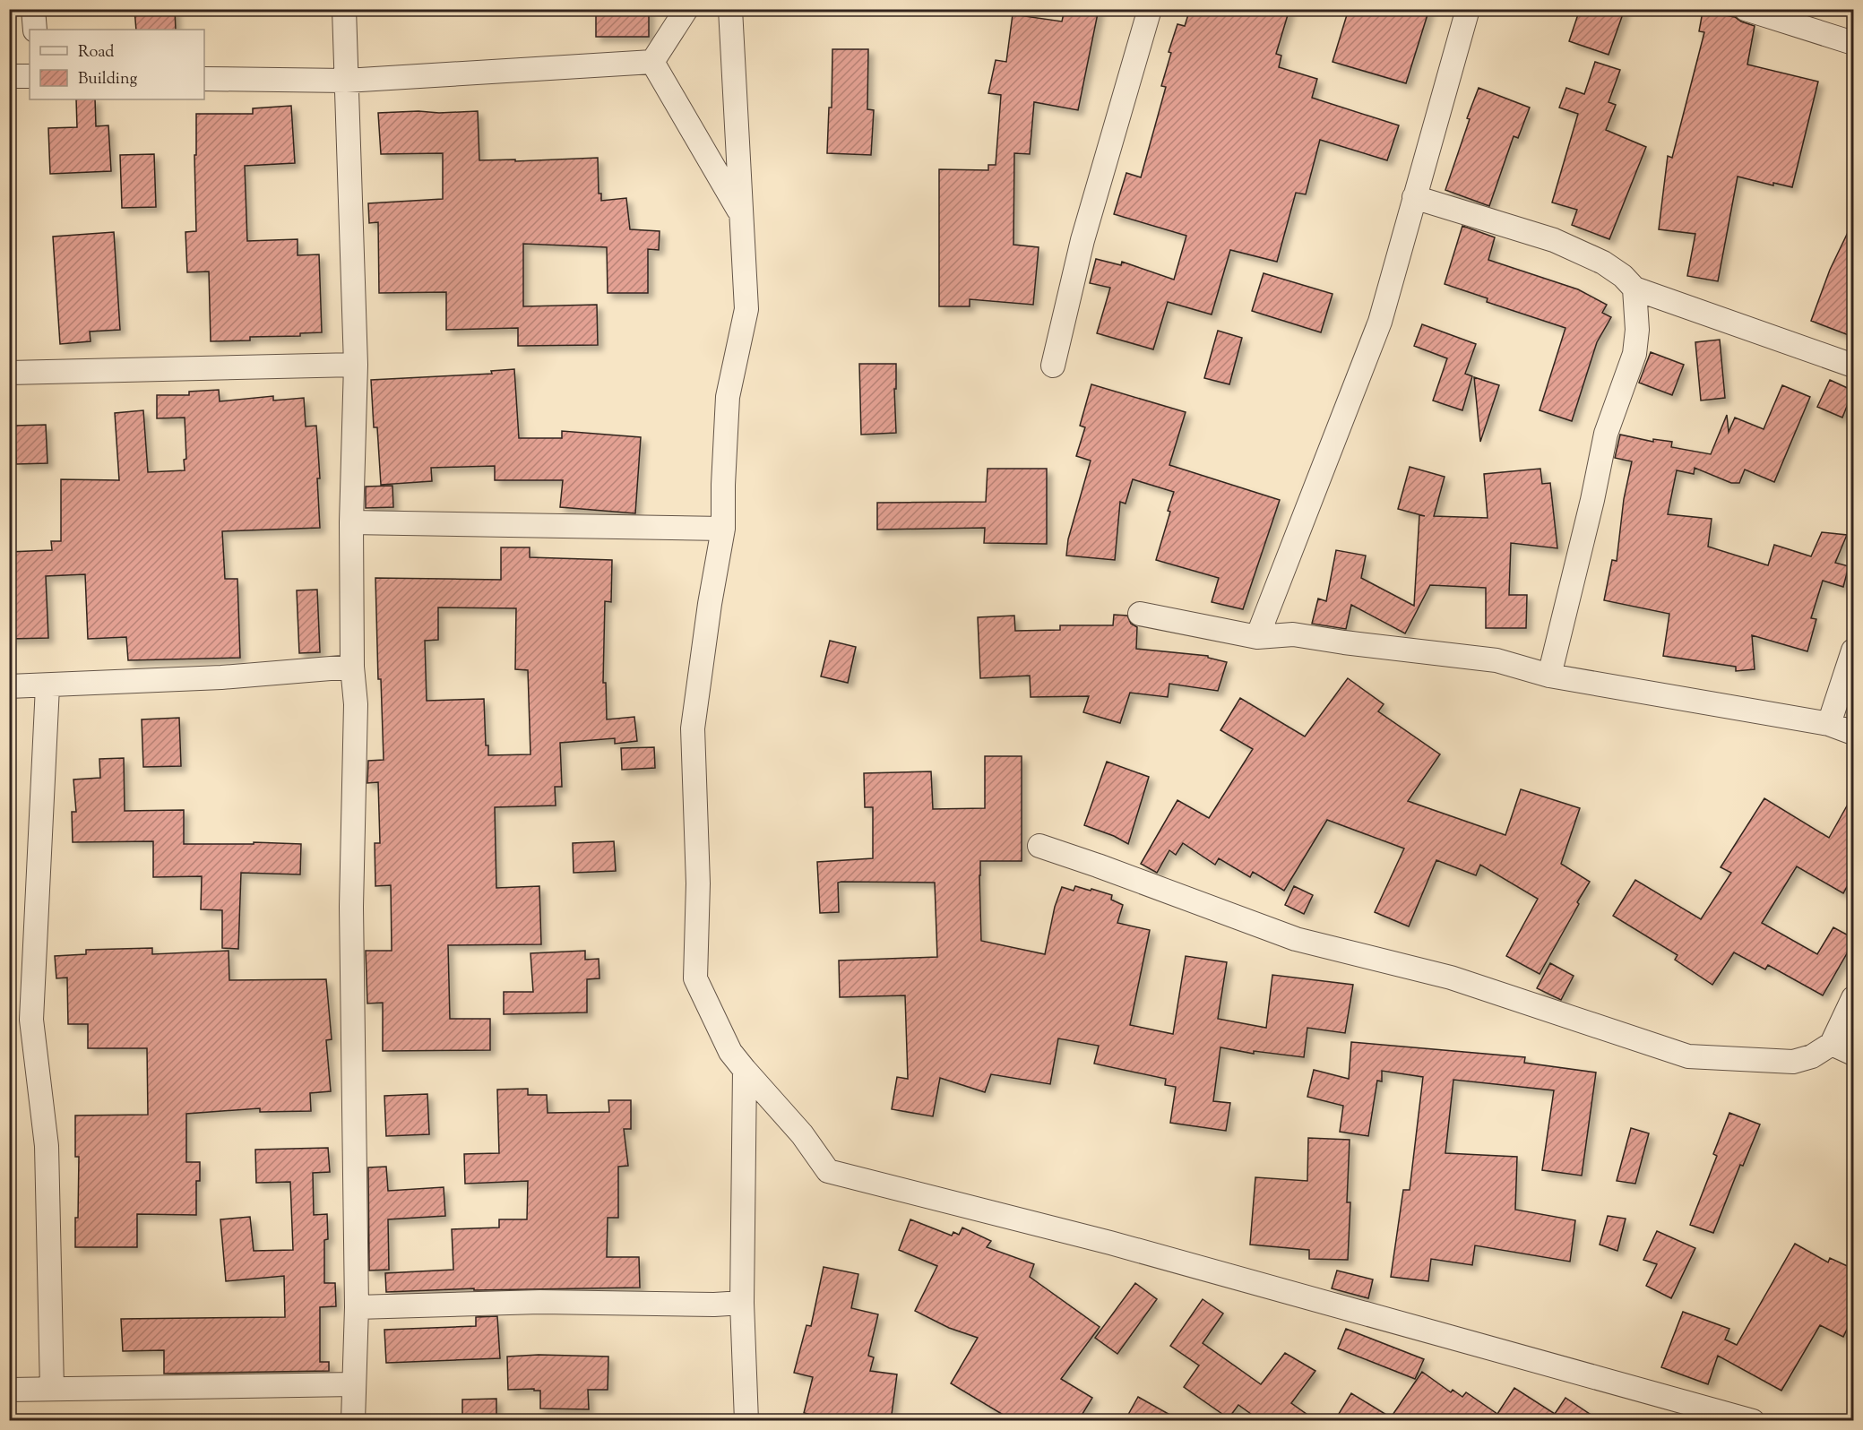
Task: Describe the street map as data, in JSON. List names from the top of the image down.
{
  "legend": ["Road", "Building"]
}
